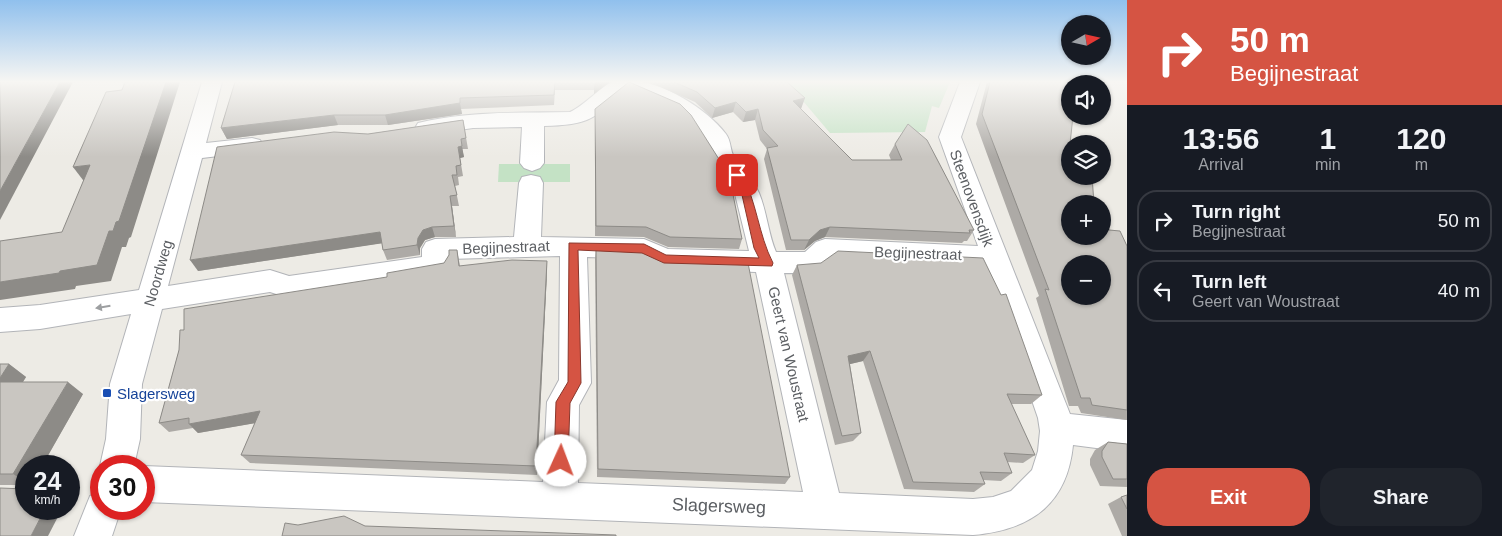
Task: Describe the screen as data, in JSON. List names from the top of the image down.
{
  "streets": {
    "street": [
      "Steenovensdijk",
      "Begijnestraat",
      "Noordweg",
      "Geert van Woustraat",
      "Slagersweg"
    ]
  },
  "crossings": [
    ["Steenovensdijk", "Begijnestraat"],
    ["Steenovensdijk", "Slagersweg"],
    ["Begijnestraat", "Noordweg"],
    ["Begijnestraat", "Geert van Woustraat"],
    ["Begijnestraat", "Slagersweg"],
    ["Geert van Woustraat", "Slagersweg"]
  ],
  "places": {
    "transit": ["Slagersweg"]
  },
  "north": "right",
  "page": {
    "turn": ["50 m", "Begijnestraat"],
    "map_buttons": ["+", "−"],
    "eta": [
      "13:56",
      "Arrival",
      "1",
      "min",
      "120",
      "m"
    ],
    "list": [
      {
        "name": "Turn right",
        "note": "Begijnestraat",
        "value": "50 m"
      },
      {
        "name": "Turn left",
        "note": "Geert van Woustraat",
        "value": "40 m"
      }
    ],
    "speed": "24 km/h",
    "limit": "30",
    "buttons": ["Exit", "Share"]
  }
}
